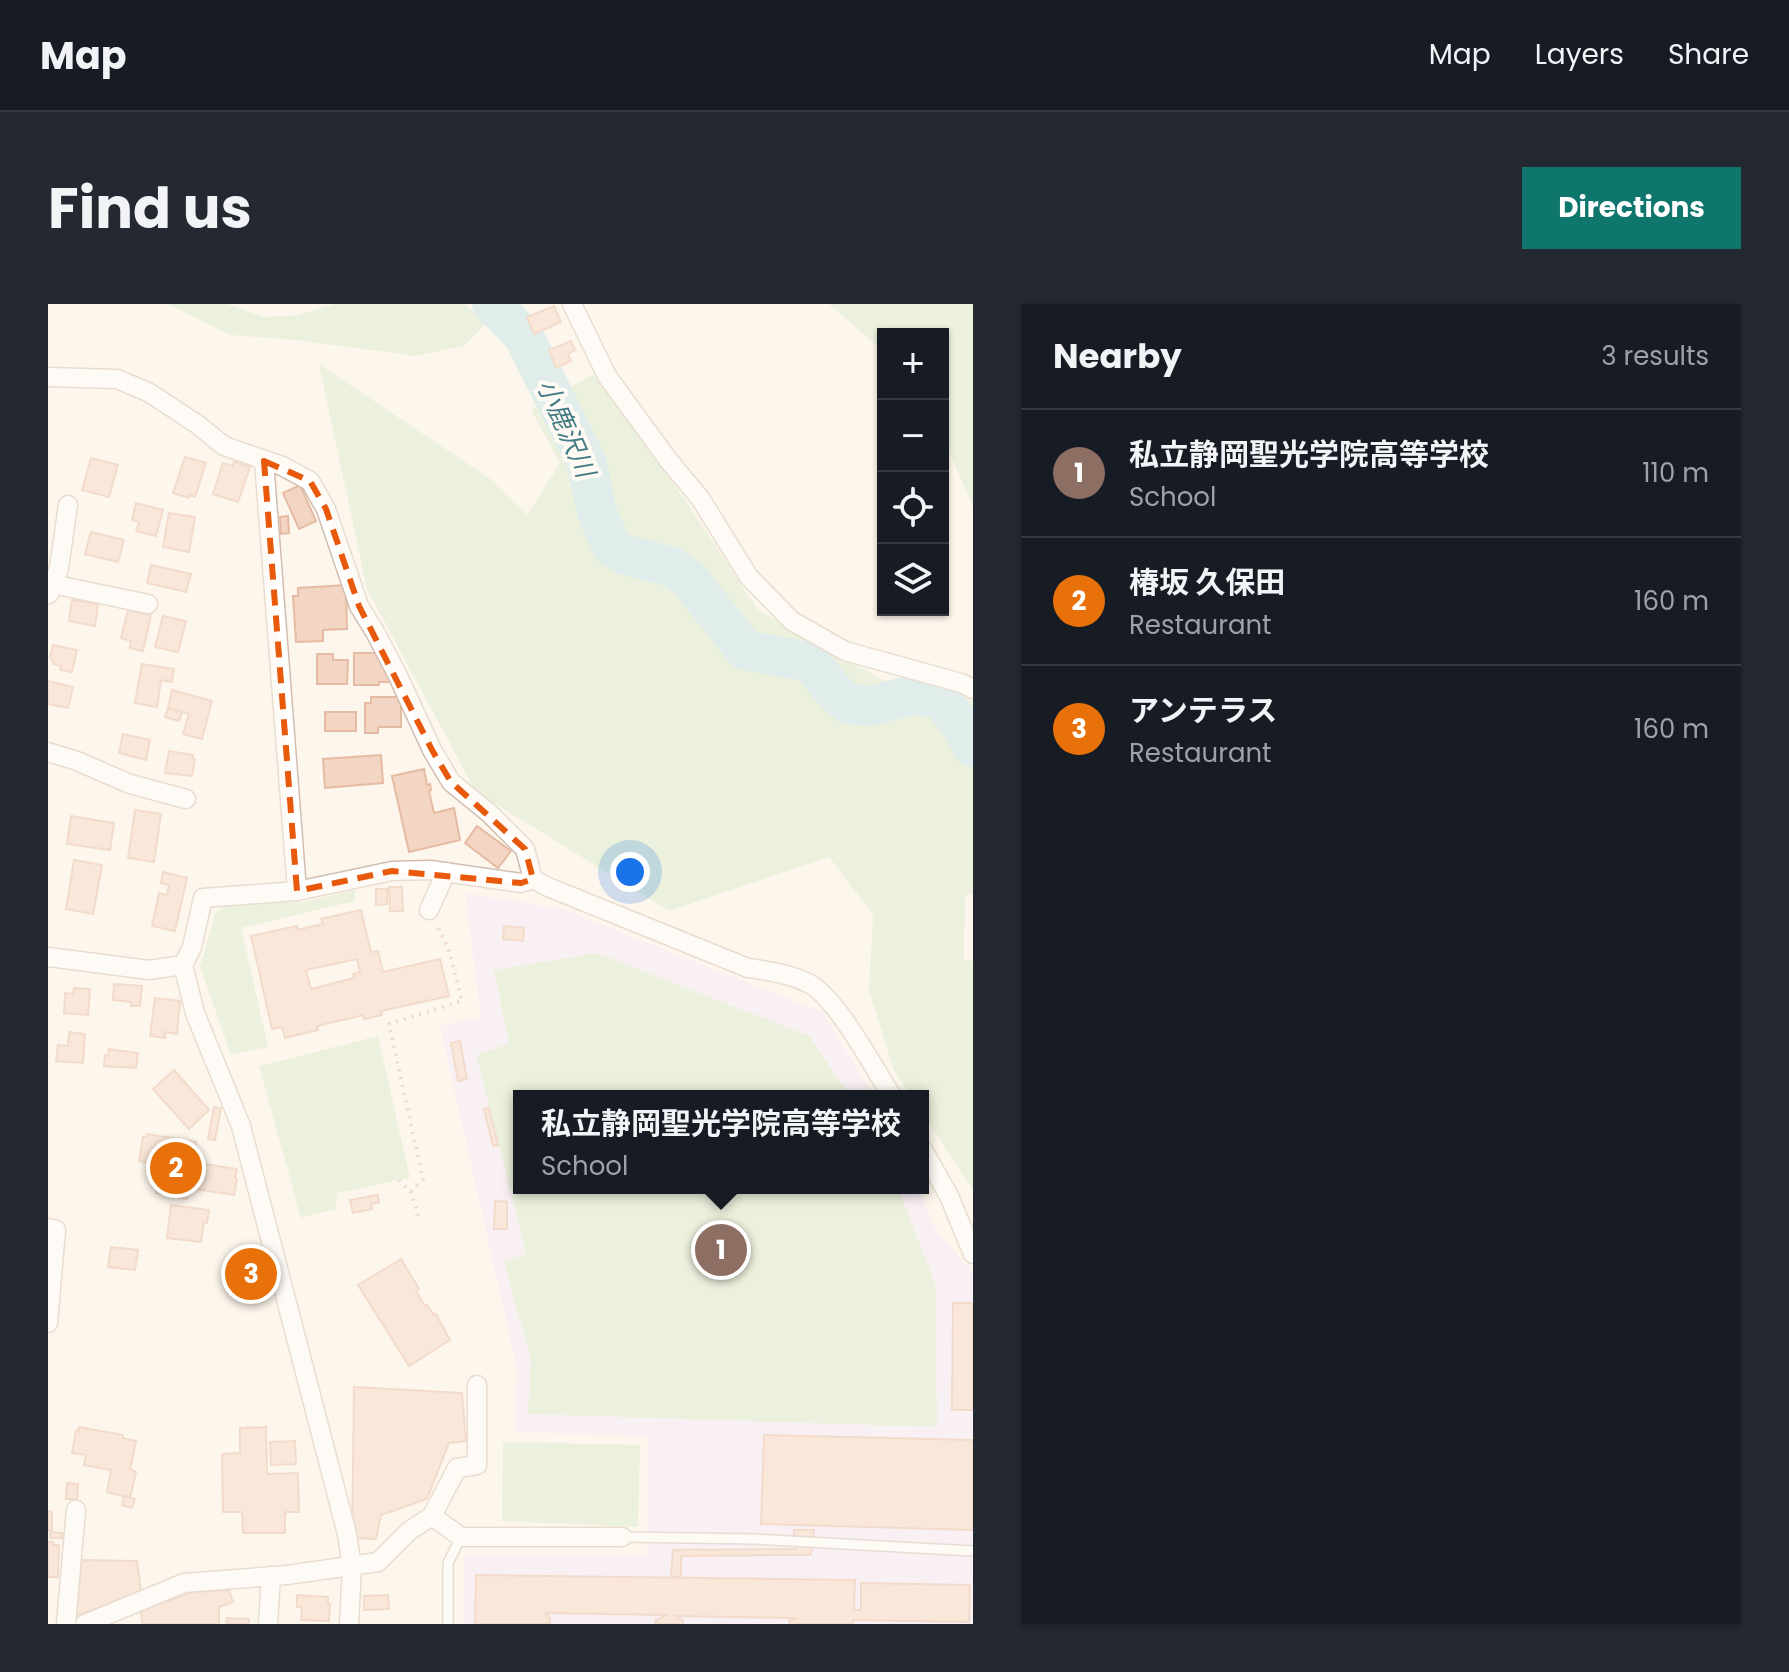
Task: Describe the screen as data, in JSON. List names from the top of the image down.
{
  "water": ["小鹿沢川"],
  "page": {
    "header": "Map",
    "nav": ["Map", "Layers", "Share"],
    "title": "Find us",
    "buttons": "Directions",
    "heading": ["Nearby", "3 results"],
    "map_buttons": ["+", "−"],
    "list": [
      {
        "mark": "1",
        "name": "私立静岡聖光学院高等学校",
        "note": "School",
        "value": "110 m"
      },
      {
        "mark": "2",
        "name": "椿坂 久保田",
        "note": "Restaurant",
        "value": "160 m"
      },
      {
        "mark": "3",
        "name": "アンテラス",
        "note": "Restaurant",
        "value": "160 m"
      }
    ],
    "popup": ["私立静岡聖光学院高等学校", "School"],
    "pins": ["2", "1", "3"]
  }
}
